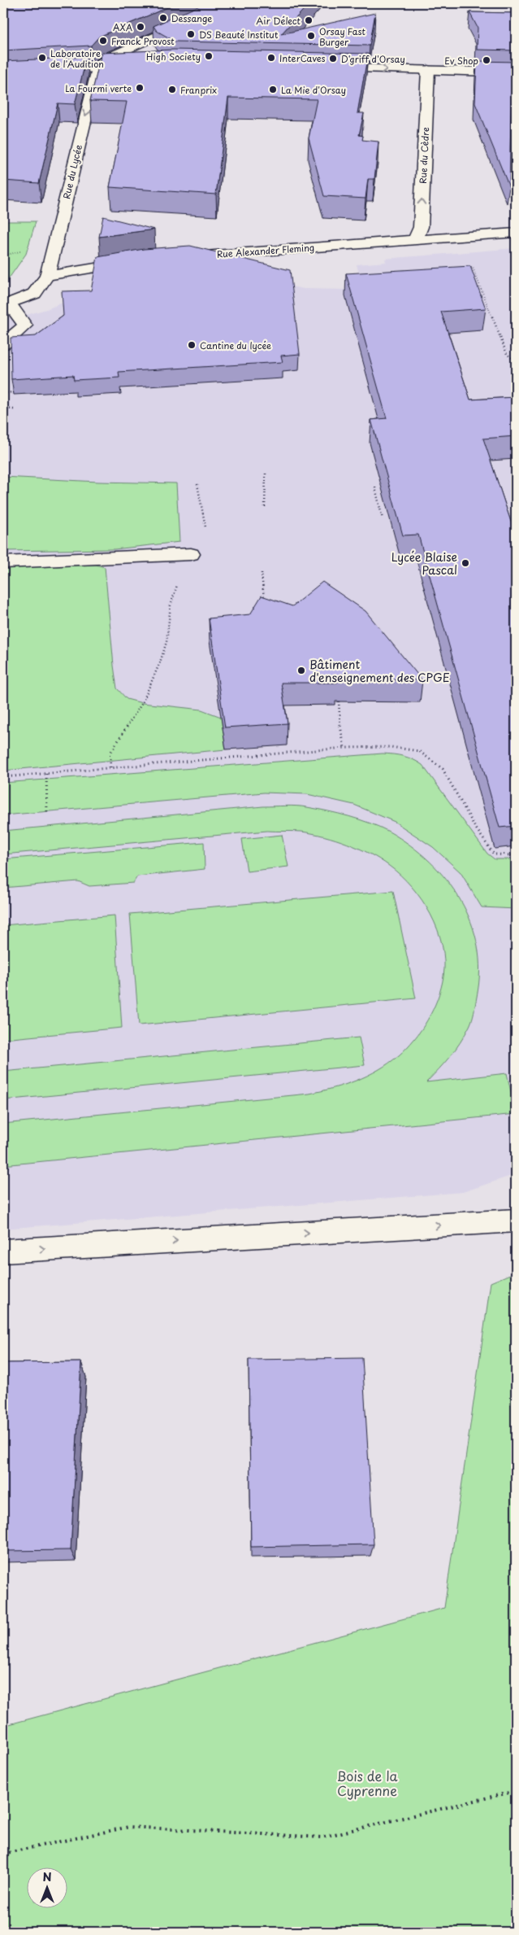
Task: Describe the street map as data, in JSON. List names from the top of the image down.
{
  "streets": {
    "street": ["Rue du Cèdre", "Rue du Lycée", "Rue Alexander Fleming"]
  },
  "crossings": [
    ["Rue du Cèdre", "Rue Alexander Fleming"]
  ],
  "one_way": ["Rue du Cèdre", "Rue du Lycée"],
  "parks": ["Bois de la Cyprenne"],
  "places": [
    "Dessange",
    "Air Délect",
    "AXA",
    "DS Beauté Institut",
    "Orsay Fast Burger",
    "Franck Provost",
    "High Society",
    "Laboratoire de l'Audition",
    "InterCaves",
    "D'griff d'Orsay",
    "Ev Shop",
    "La Fourmi verte",
    "Franprix",
    "La Mie d'Orsay",
    "Cantine du lycée",
    "Lycée Blaise Pascal",
    "Bâtiment d'enseignement des CPGE"
  ],
  "north": "top"
}
